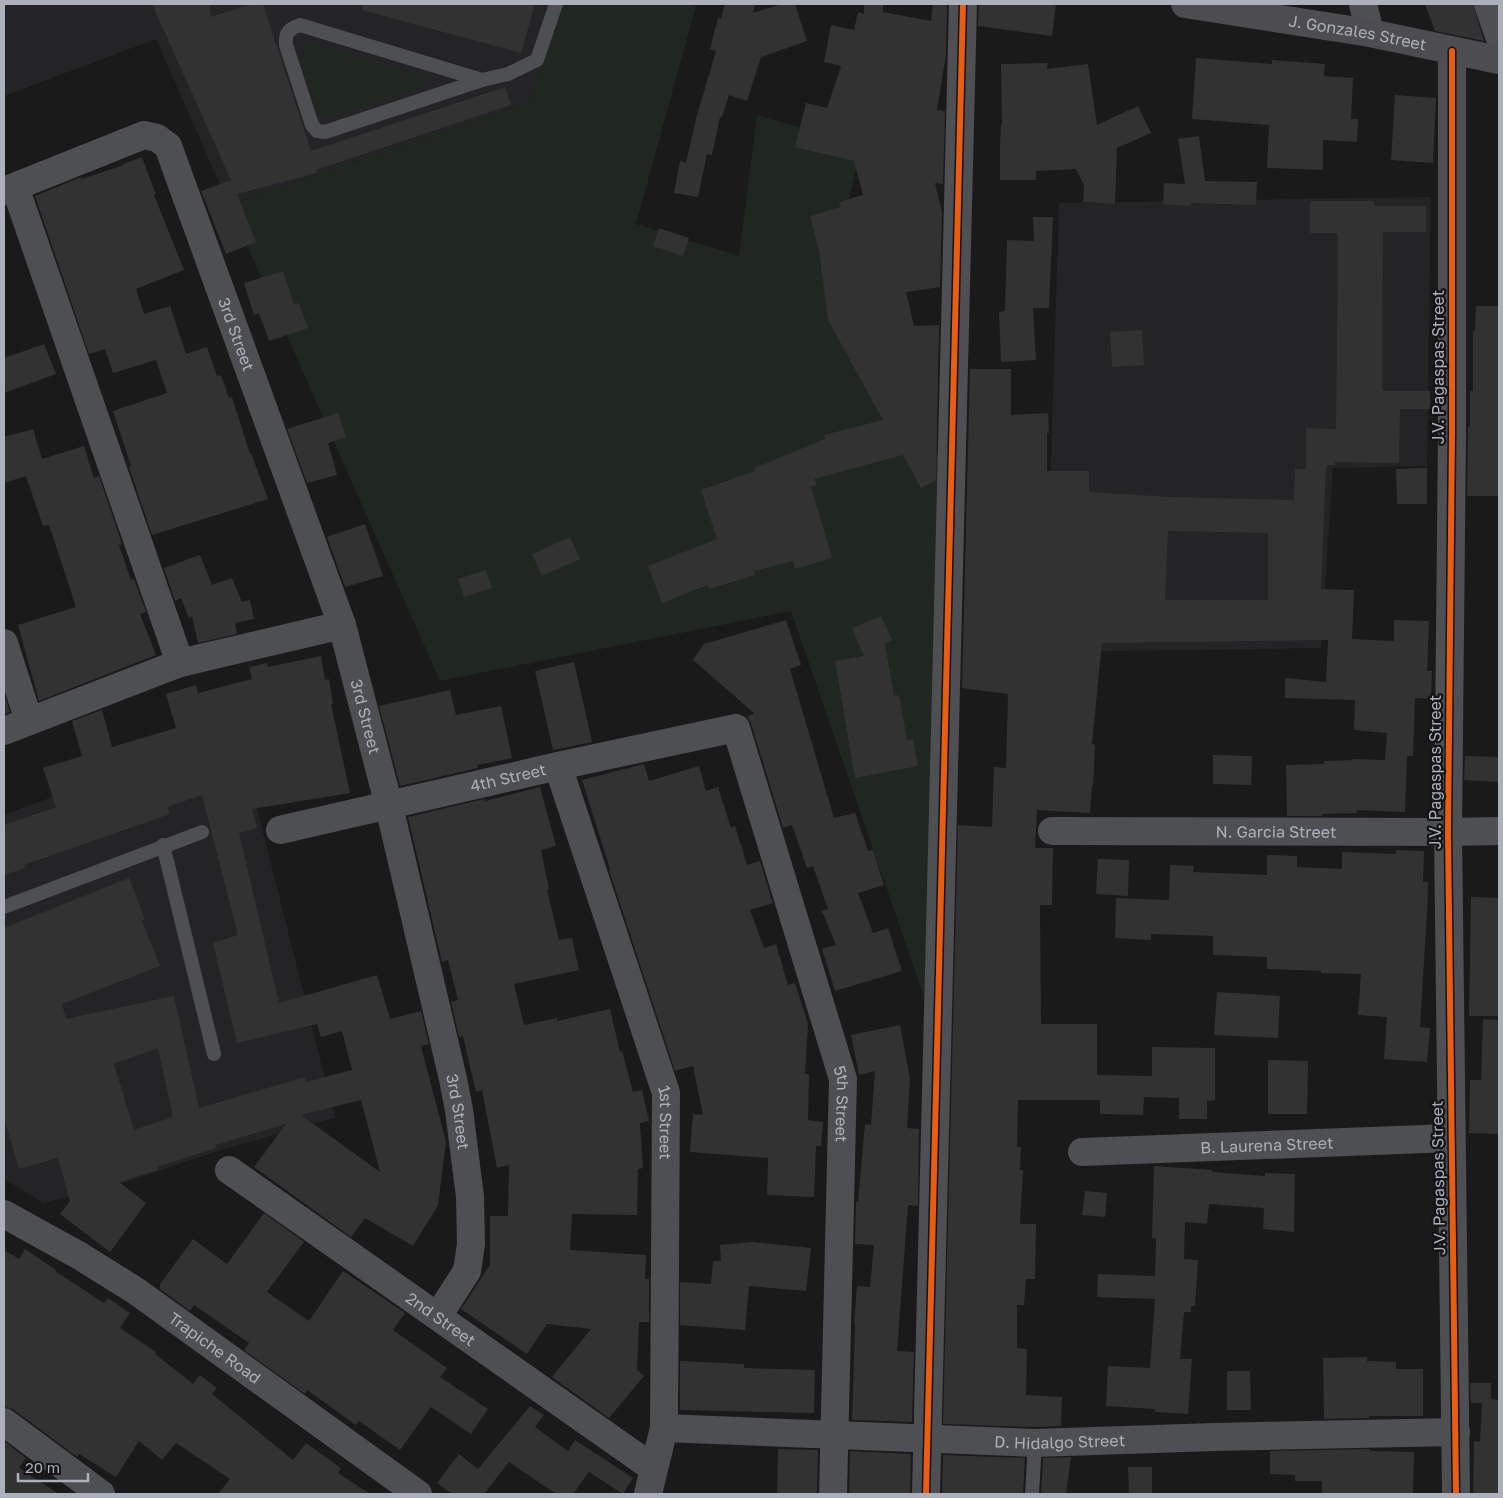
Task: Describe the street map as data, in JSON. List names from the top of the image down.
{
  "streets": {
    "main road": ["J. Gonzales Street"],
    "street": [
      "3rd Street",
      "J.V. Pagaspas Street",
      "4th Street",
      "N. Garcia Street",
      "5th Street",
      "1st Street",
      "B. Laurena Street",
      "2nd Street",
      "Trapiche Road",
      "D. Hidalgo Street"
    ]
  },
  "crossings": [
    ["J. Gonzales Street", "J.V. Pagaspas Street"],
    ["3rd Street", "4th Street"],
    ["3rd Street", "2nd Street"],
    ["J.V. Pagaspas Street", "N. Garcia Street"],
    ["J.V. Pagaspas Street", "B. Laurena Street"],
    ["J.V. Pagaspas Street", "D. Hidalgo Street"],
    ["4th Street", "5th Street"],
    ["4th Street", "1st Street"],
    ["5th Street", "D. Hidalgo Street"],
    ["1st Street", "2nd Street"],
    ["1st Street", "D. Hidalgo Street"]
  ],
  "scale_bar": "20 m"
}
